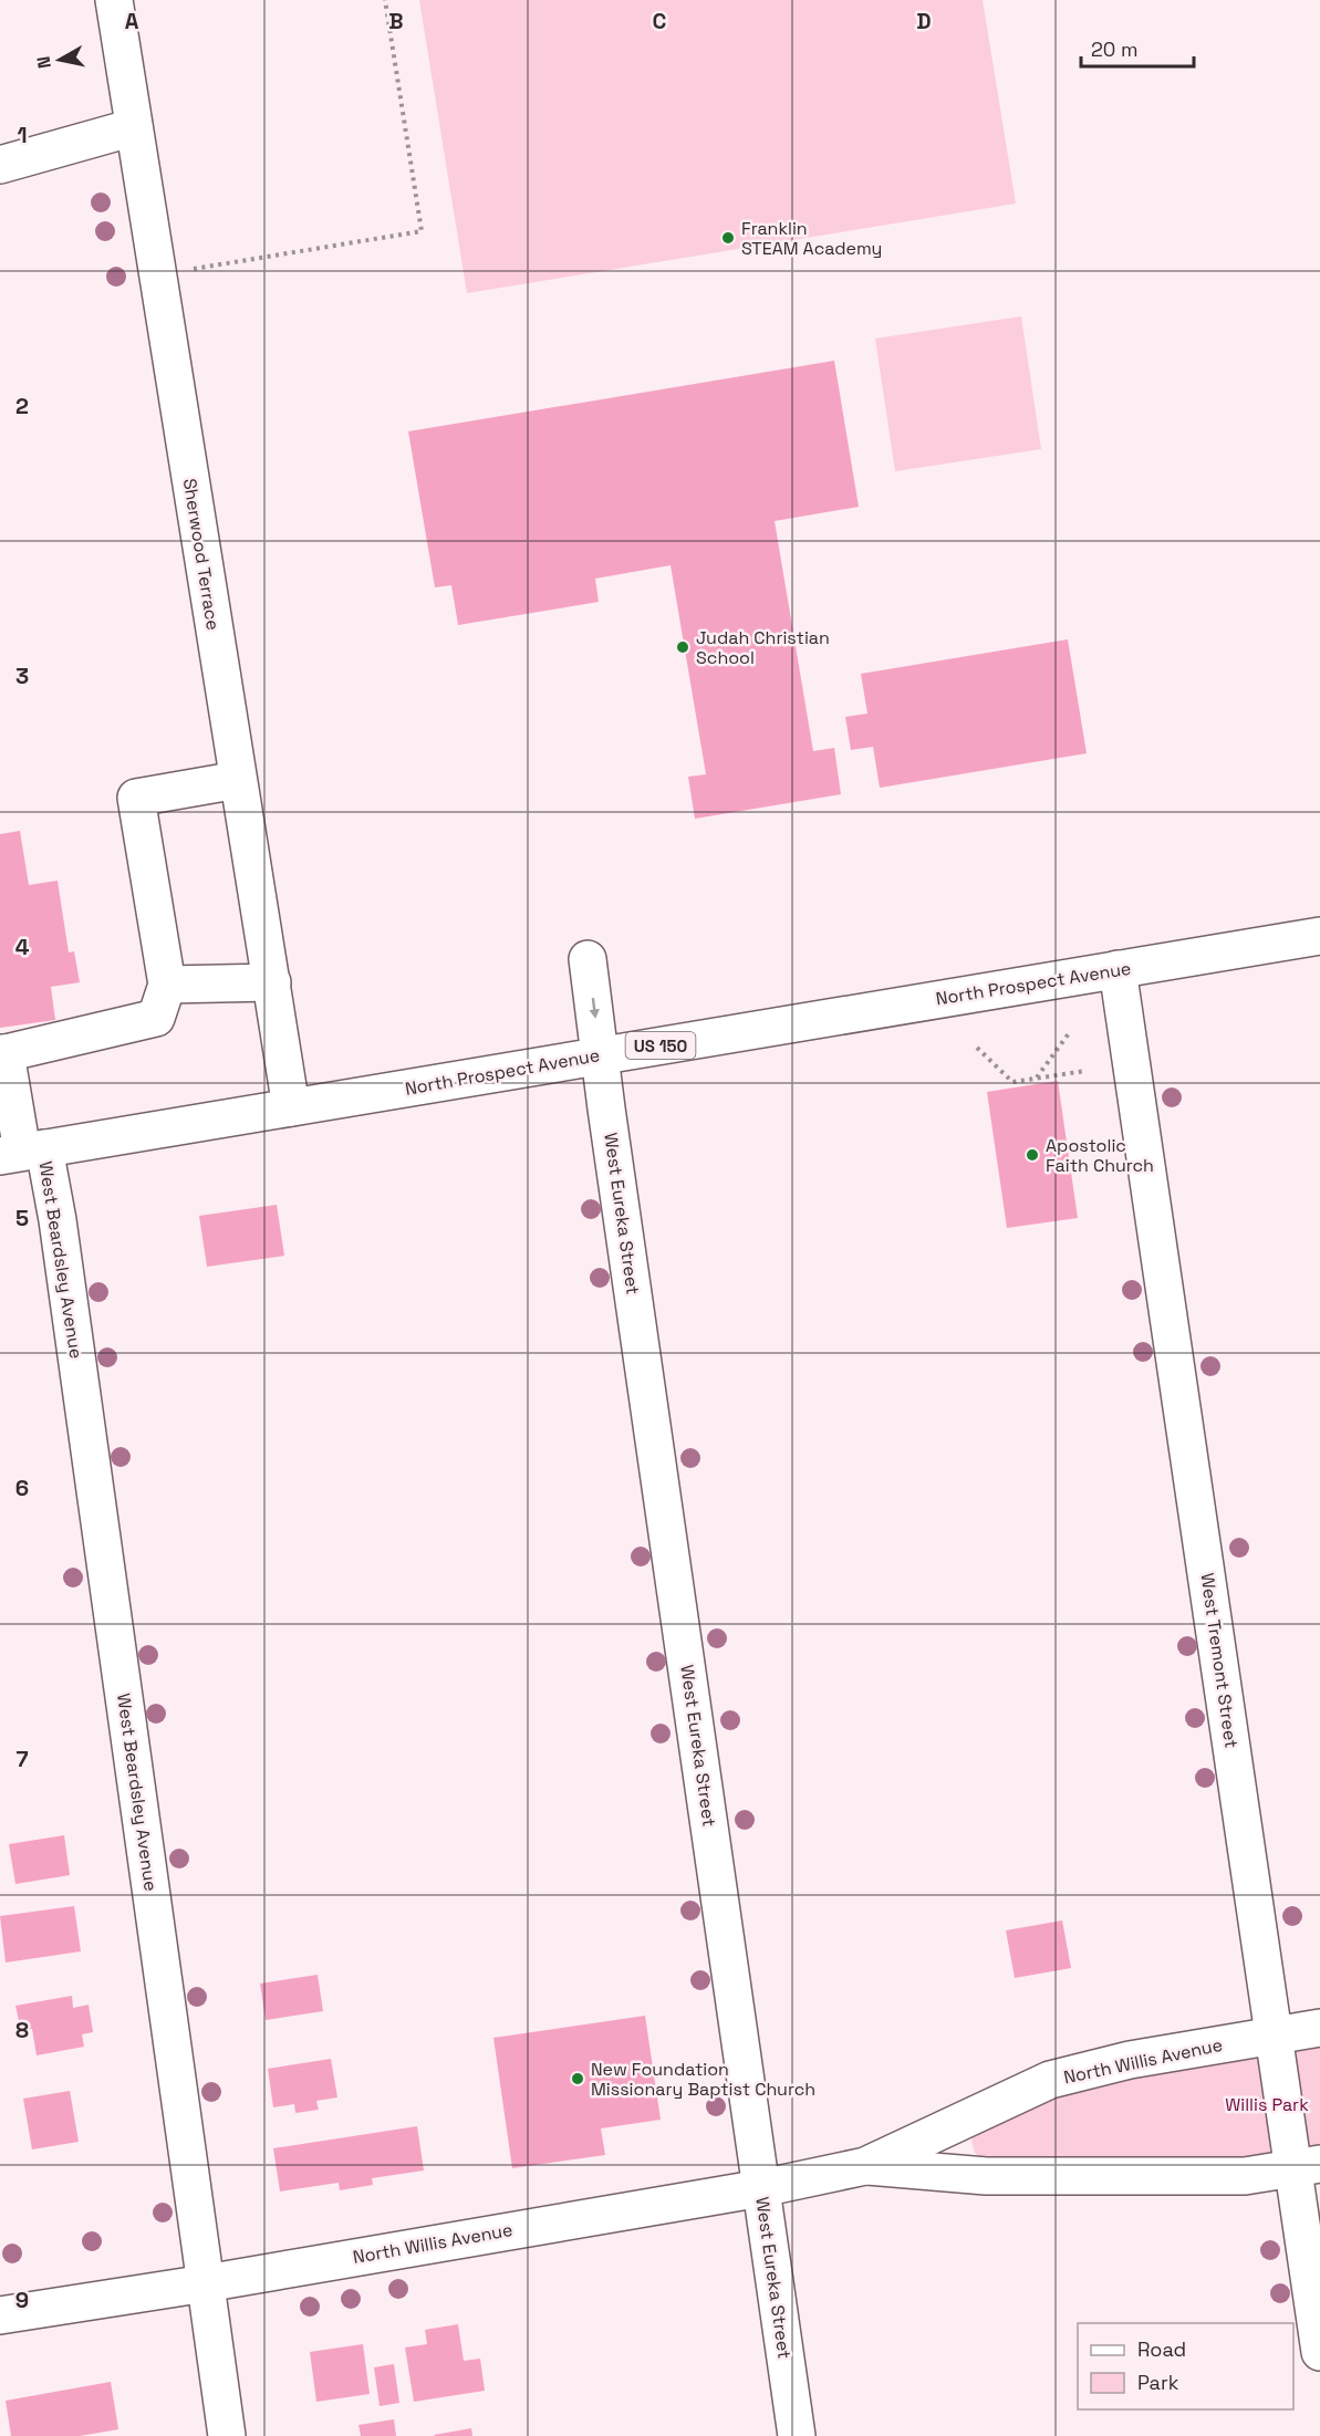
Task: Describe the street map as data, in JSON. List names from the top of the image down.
{
  "streets": {
    "street": [
      "Sherwood Terrace",
      "North Prospect Avenue",
      "US 150",
      "West Eureka Street",
      "West Beardsley Avenue",
      "West Tremont Street",
      "North Willis Avenue"
    ]
  },
  "crossings": [
    ["Sherwood Terrace", "North Prospect Avenue"],
    ["North Prospect Avenue", "West Eureka Street"],
    ["North Prospect Avenue", "West Beardsley Avenue"],
    ["North Prospect Avenue", "West Tremont Street"],
    ["West Eureka Street", "North Willis Avenue"],
    ["West Beardsley Avenue", "North Willis Avenue"],
    ["West Tremont Street", "North Willis Avenue"]
  ],
  "parks": ["Willis Park"],
  "places": [
    "Franklin STEAM Academy",
    "Judah Christian School",
    "Apostolic Faith Church",
    "New Foundation Missionary Baptist Church"
  ],
  "legend": ["Road", "Park"],
  "scale_bar": "20 m",
  "north": "left",
  "grid": {
    "columns": [
      "A",
      "B",
      "C",
      "D"
    ],
    "rows": [
      "1",
      "2",
      "3",
      "4",
      "5",
      "6",
      "7",
      "8",
      "9"
    ]
  }
}
